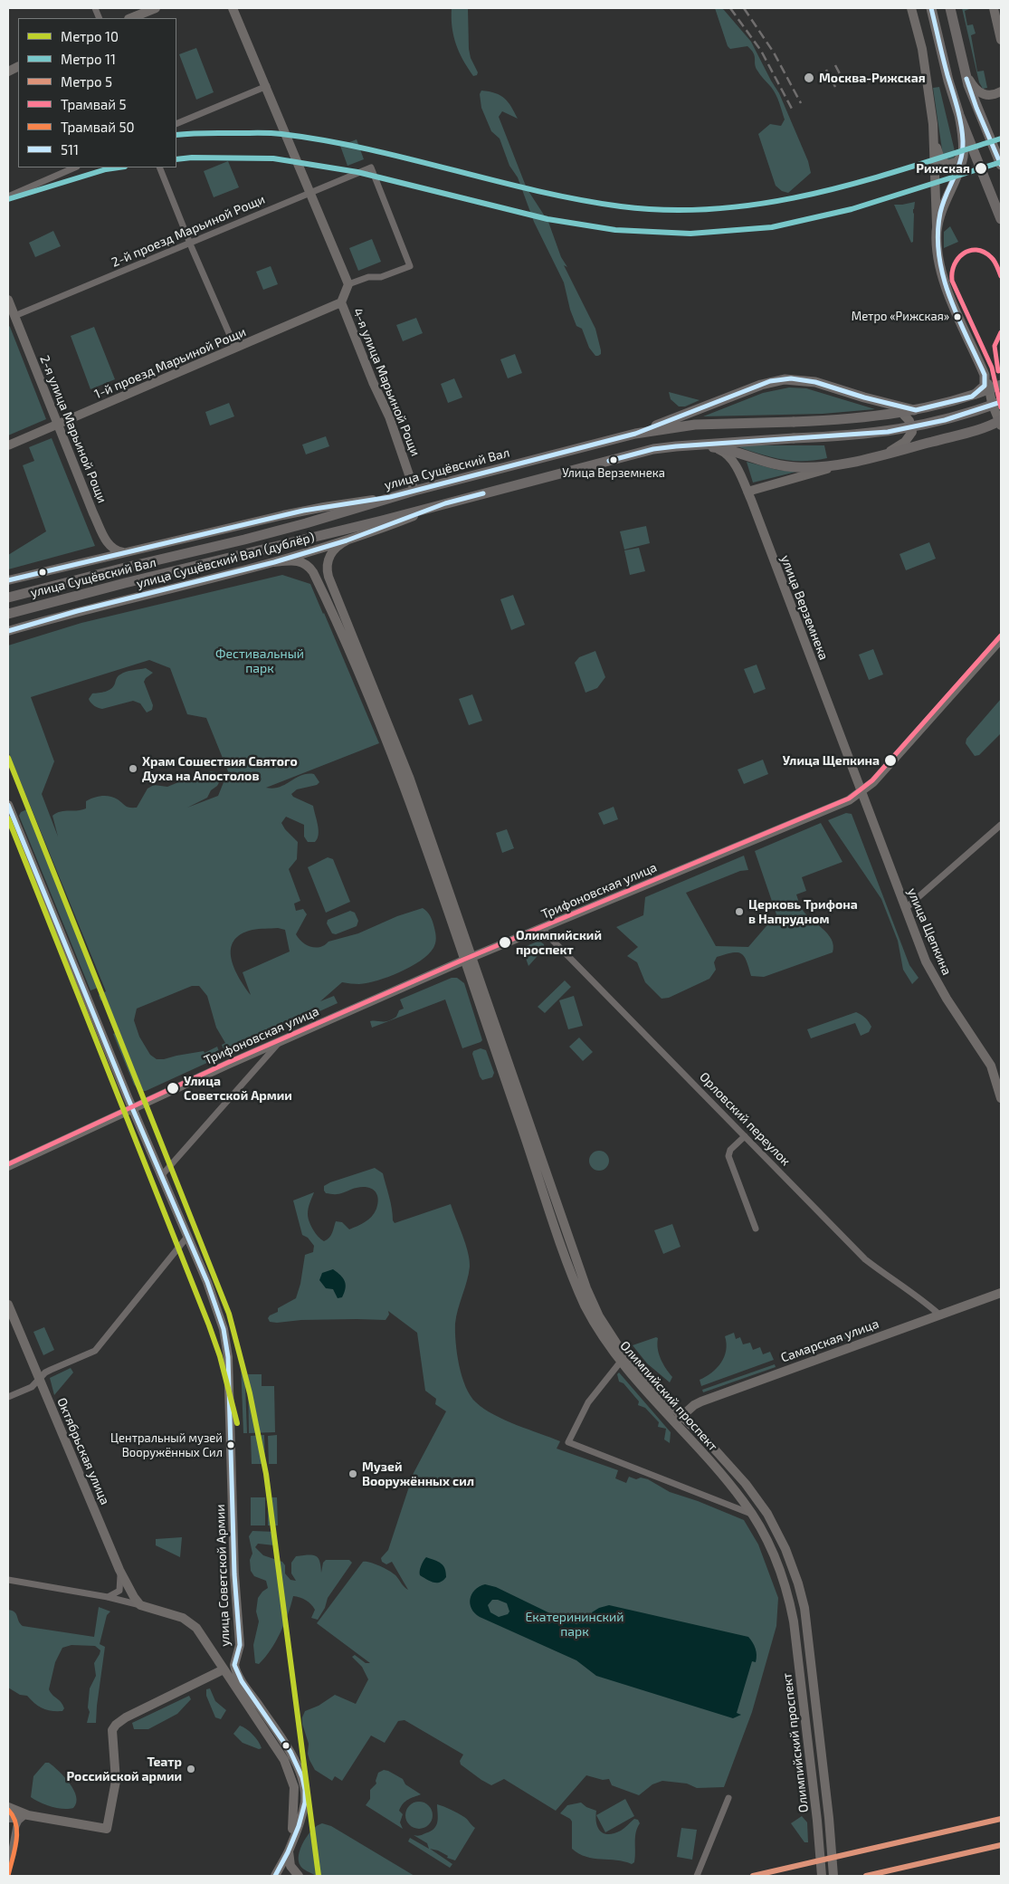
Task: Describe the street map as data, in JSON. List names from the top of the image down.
{
  "streets": {
    "main road": [
      "1-й проезд Марьиной Рощи",
      "4-я улица Марьиной Рощи",
      "2-я улица Марьиной Рощи",
      "улица Сущёвский Вал",
      "улица Сущёвский Вал (дублёр)",
      "улица Верземнека",
      "Трифоновская улица",
      "улица Щепкина",
      "Самарская улица",
      "Олимпийский проспект",
      "Октябрьская улица",
      "улица Советской Армии"
    ],
    "street": ["2-й проезд Марьиной Рощи", "Орловский переулок"]
  },
  "crossings": [
    ["2-й проезд Марьиной Рощи", "4-я улица Марьиной Рощи"],
    ["2-й проезд Марьиной Рощи", "2-я улица Марьиной Рощи"],
    ["1-й проезд Марьиной Рощи", "4-я улица Марьиной Рощи"],
    ["1-й проезд Марьиной Рощи", "2-я улица Марьиной Рощи"],
    ["4-я улица Марьиной Рощи", "улица Сущёвский Вал"],
    ["улица Сущёвский Вал", "улица Сущёвский Вал (дублёр)"],
    ["улица Сущёвский Вал (дублёр)", "Олимпийский проспект"],
    ["улица Верземнека", "Трифоновская улица"],
    ["улица Верземнека", "улица Щепкина"],
    ["Трифоновская улица", "улица Щепкина"],
    ["Трифоновская улица", "Орловский переулок"],
    ["Трифоновская улица", "Олимпийский проспект"],
    ["Трифоновская улица", "улица Советской Армии"],
    ["Орловский переулок", "Самарская улица"],
    ["Самарская улица", "Олимпийский проспект"]
  ],
  "parks": ["Фестивальный парк", "Екатерининский парк"],
  "places": [
    "Москва-Рижская",
    "Рижская",
    "Метро «Рижская»",
    "Улица Верземнека",
    "Улица Щепкина",
    "Храм Сошествия Святого Духа на Апостолов",
    "Церковь Трифона в Напрудном",
    "Олимпийский проспект",
    "Улица Советской Армии",
    "Центральный музей Вооружённых Сил",
    "Музей Вооружённых сил",
    "Театр Российской армии"
  ],
  "lines": [
    "transit line 511",
    "metro line 11",
    "tram line 5",
    "metro line 10",
    "tram line 50",
    "metro line 5"
  ],
  "legend": [
    "Метро 10",
    "Метро 11",
    "Метро 5",
    "Трамвай 5",
    "Трамвай 50",
    "511"
  ]
}
